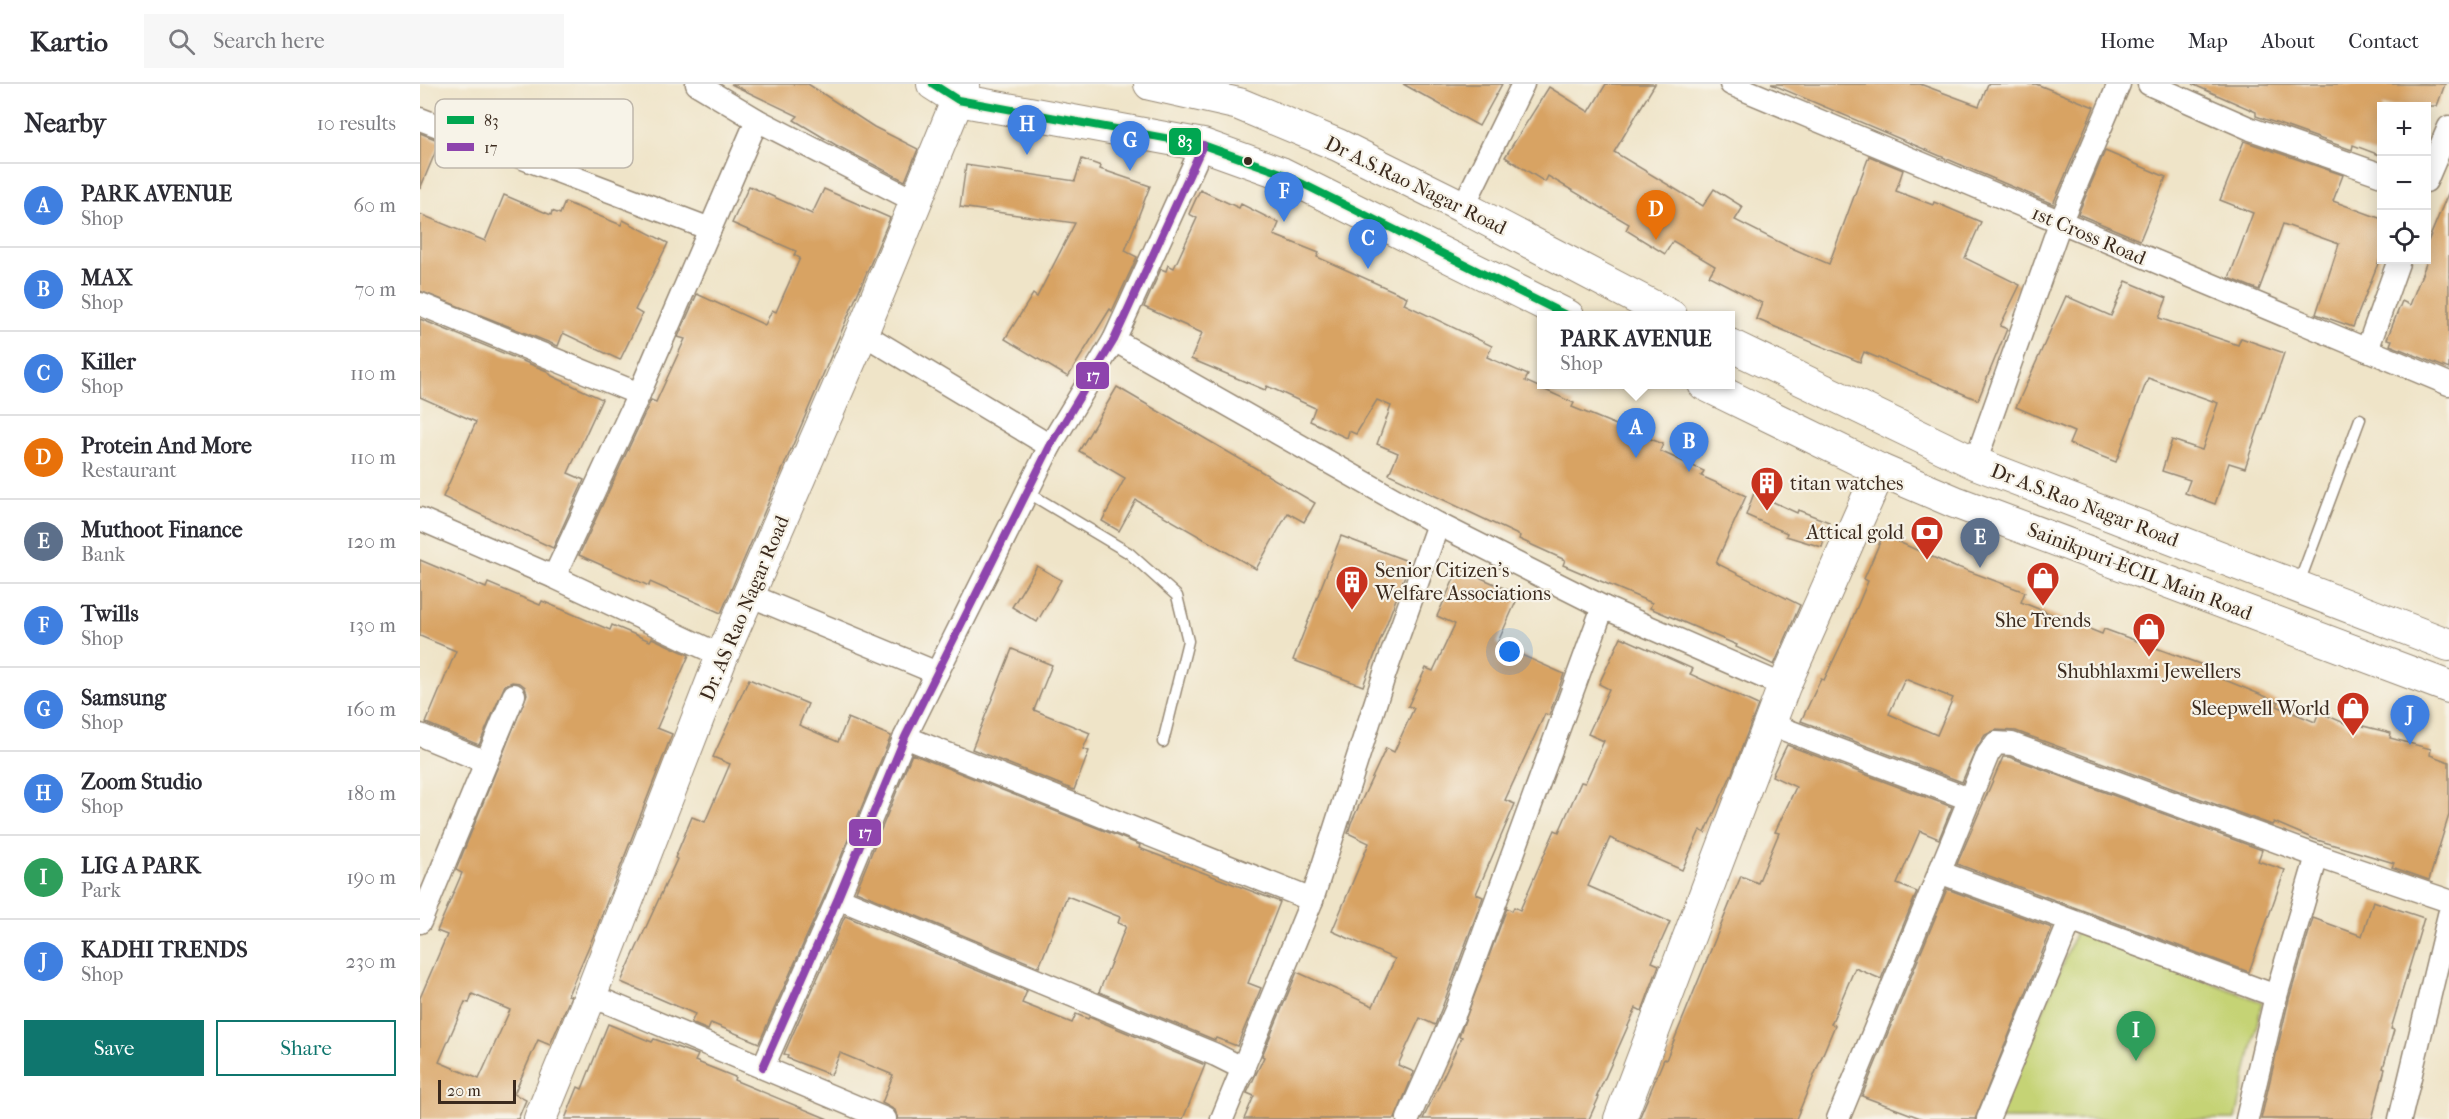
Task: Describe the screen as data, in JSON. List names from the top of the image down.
{
  "streets": {
    "main road": ["Dr A.S.Rao Nagar Road", "Sainikpuri-ECIL Main Road", "Dr. AS Rao Nagar Road"],
    "street": ["1st Cross Road"]
  },
  "places": {
    "building": ["titan watches", "Senior Citizen's Welfare Associations"],
    "bank": ["Attical gold"],
    "shop": ["She Trends", "Shubhlaxmi Jewellers", "Sleepwell World"]
  },
  "lines": ["transit line 83", "transit line 17"],
  "legend": ["83", "17"],
  "scale_bar": "20 m",
  "page": {
    "header": "Kartio",
    "search": "Search here",
    "nav": [
      "Home",
      "Map",
      "About",
      "Contact"
    ],
    "heading": ["Nearby", "10 results"],
    "map_buttons": ["+", "−"],
    "pins": [
      "H",
      "G",
      "F",
      "D",
      "C",
      "A",
      "B",
      "E",
      "J",
      "I"
    ],
    "list": [
      {
        "mark": "A",
        "name": "PARK AVENUE",
        "note": "Shop",
        "value": "60 m"
      },
      {
        "mark": "B",
        "name": "MAX",
        "note": "Shop",
        "value": "70 m"
      },
      {
        "mark": "C",
        "name": "Killer",
        "note": "Shop",
        "value": "110 m"
      },
      {
        "mark": "D",
        "name": "Protein And More",
        "note": "Restaurant",
        "value": "110 m"
      },
      {
        "mark": "E",
        "name": "Muthoot Finance",
        "note": "Bank",
        "value": "120 m"
      },
      {
        "mark": "F",
        "name": "Twills",
        "note": "Shop",
        "value": "130 m"
      },
      {
        "mark": "G",
        "name": "Samsung",
        "note": "Shop",
        "value": "160 m"
      },
      {
        "mark": "H",
        "name": "Zoom Studio",
        "note": "Shop",
        "value": "180 m"
      },
      {
        "mark": "I",
        "name": "LIG A PARK",
        "note": "Park",
        "value": "190 m"
      },
      {
        "mark": "J",
        "name": "KADHI TRENDS",
        "note": "Shop",
        "value": "230 m"
      }
    ],
    "popup": ["PARK AVENUE", "Shop"],
    "buttons": ["Save", "Share"],
    "scale": "20 m"
  }
}
